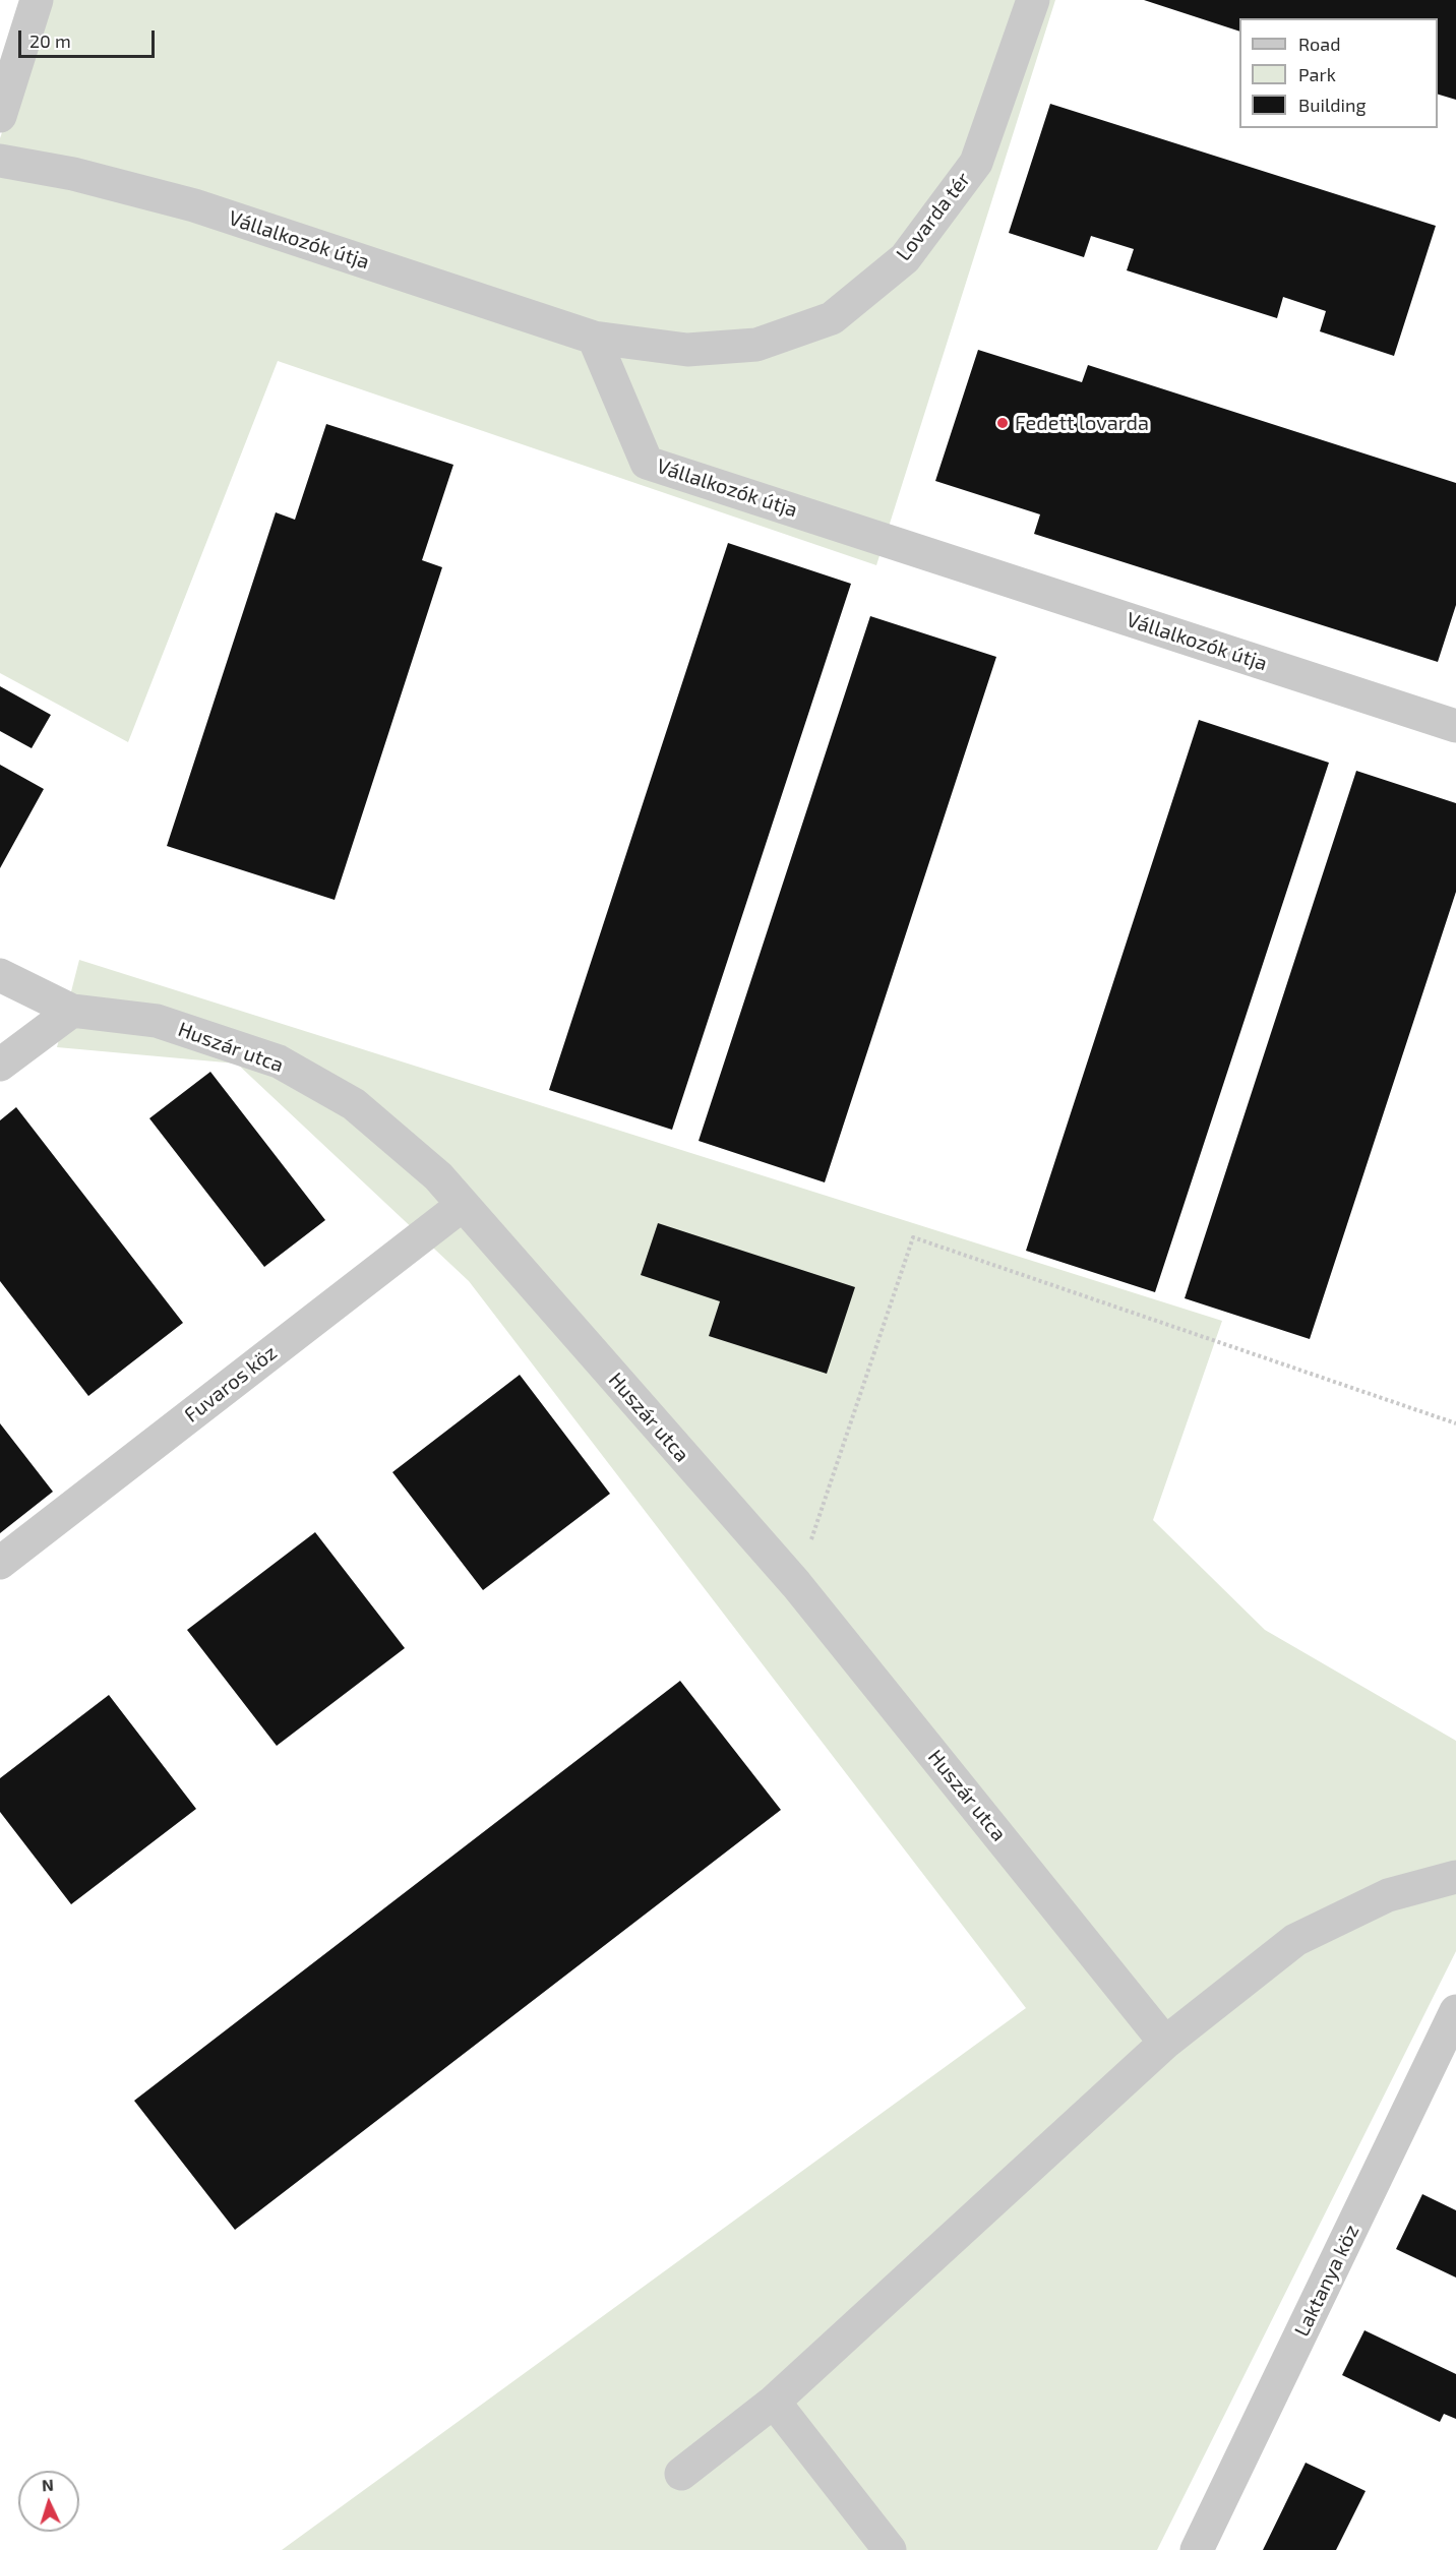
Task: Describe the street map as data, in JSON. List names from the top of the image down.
{
  "streets": {
    "street": [
      "Lovarda tér",
      "Vállalkozók útja",
      "Huszár utca",
      "Fuvaros köz",
      "Laktanya köz"
    ]
  },
  "crossings": [
    ["Lovarda tér", "Vállalkozók útja"],
    ["Huszár utca", "Fuvaros köz"]
  ],
  "places": ["Fedett lovarda"],
  "legend": ["Road", "Park", "Building"],
  "scale_bar": "20 m",
  "north": "top"
}
